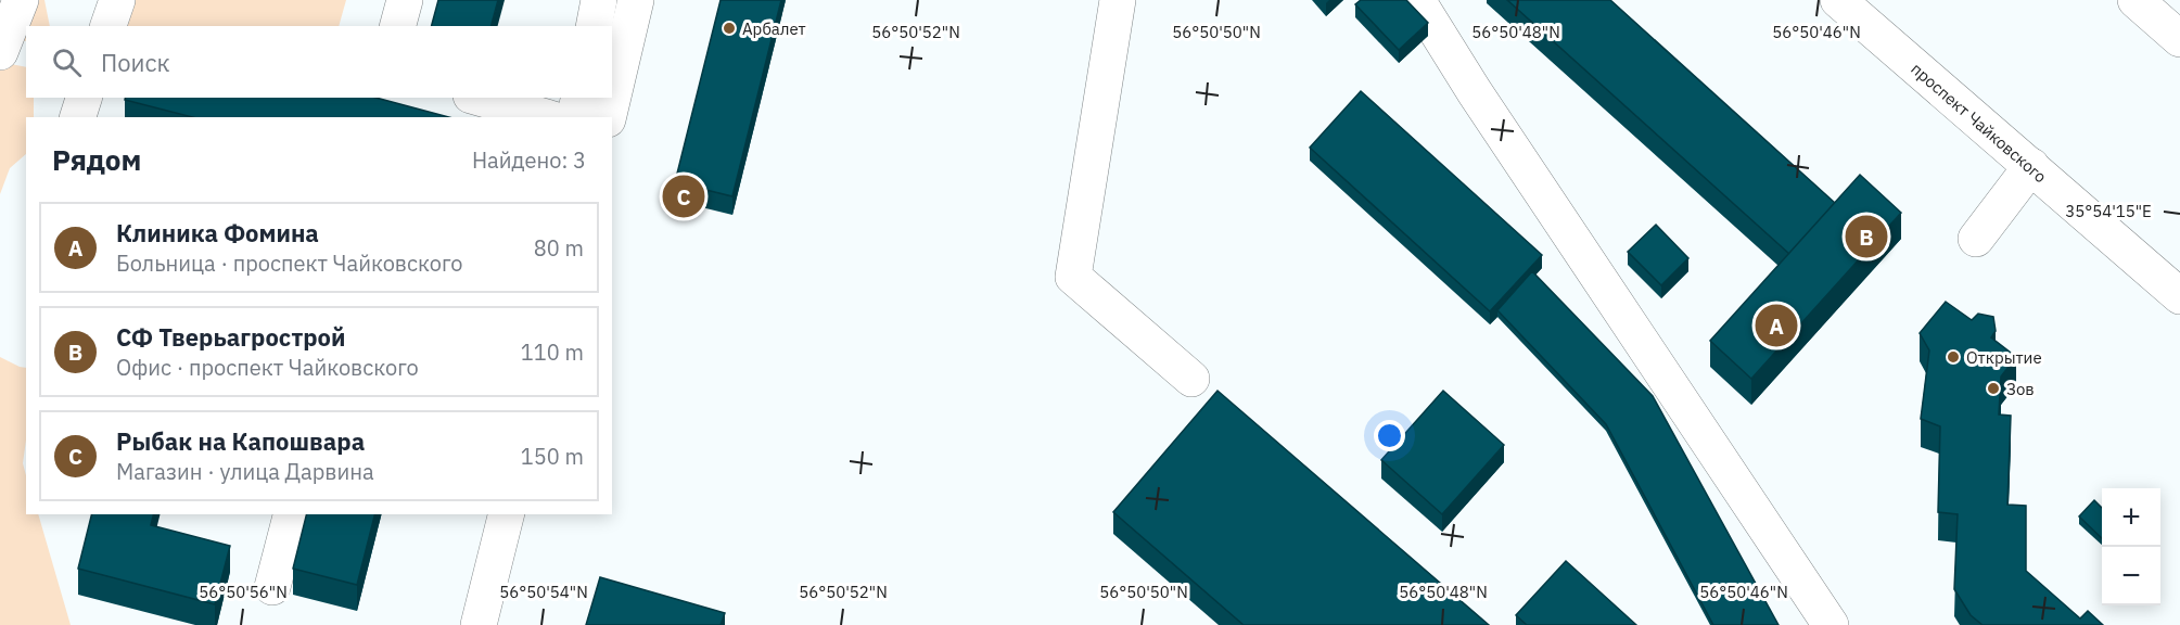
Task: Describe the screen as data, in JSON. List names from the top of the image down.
{
  "streets": {
    "main road": ["проспект Чайковского"]
  },
  "places": ["Арбалет", "Открытие", "Зов"],
  "page": {
    "search": "Поиск",
    "heading": ["Рядом", "Найдено: 3"],
    "pins": ["C", "B", "A"],
    "list": [
      {
        "mark": "A",
        "name": "Клиника Фомина",
        "note": "Больница · проспект Чайковского",
        "value": "80 m"
      },
      {
        "mark": "B",
        "name": "СФ Тверьагрострой",
        "note": "Офис · проспект Чайковского",
        "value": "110 m"
      },
      {
        "mark": "C",
        "name": "Рыбак на Капошвара",
        "note": "Магазин · улица Дарвина",
        "value": "150 m"
      }
    ],
    "map_buttons": ["+", "−"]
  },
  "coordinates": [
    "56°50'52\"N",
    "56°50'50\"N",
    "56°50'48\"N",
    "56°50'46\"N",
    "35°54'15\"E",
    "56°50'56\"N",
    "56°50'54\"N"
  ]
}
